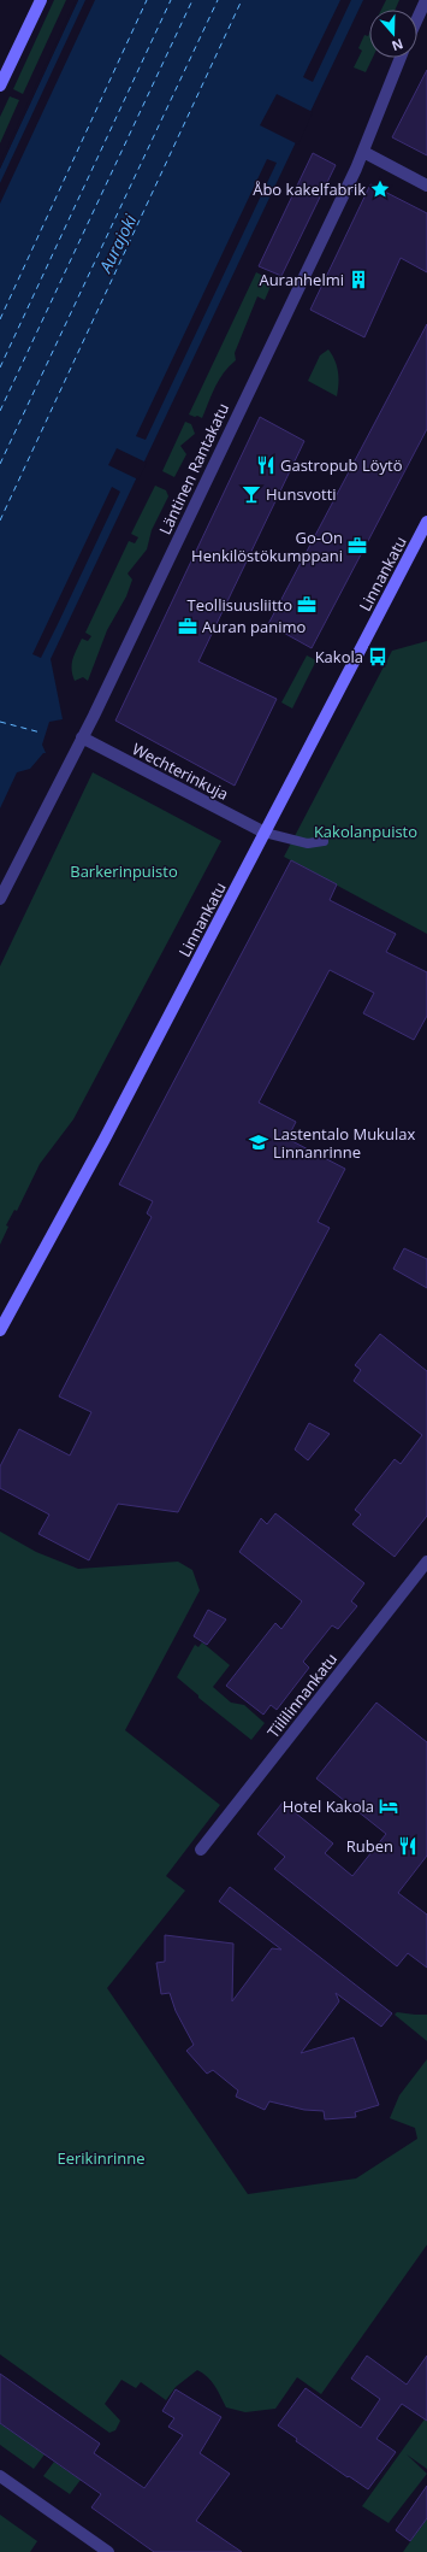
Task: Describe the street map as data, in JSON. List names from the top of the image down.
{
  "streets": {
    "street": [
      "Läntinen Rantakatu",
      "Linnankatu",
      "Wechterinkuja",
      "Tiililinnankatu"
    ]
  },
  "crossings": [
    ["Läntinen Rantakatu", "Wechterinkuja"],
    ["Linnankatu", "Wechterinkuja"]
  ],
  "water": ["Aurajoki"],
  "parks": ["Kakolanpuisto", "Barkerinpuisto", "Eerikinrinne"],
  "places": {
    "place": ["Åbo kakelfabrik"],
    "building": ["Auranhelmi"],
    "restaurant": ["Gastropub Löytö", "Ruben"],
    "bar": ["Hunsvotti"],
    "office": ["Go-On Henkilöstökumppani", "Teollisuusliitto", "Auran panimo"],
    "bus stop": ["Kakola"],
    "school or university": ["Lastentalo Mukulax Linnanrinne"],
    "hotel": ["Hotel Kakola"]
  },
  "north": "bottom"
}
